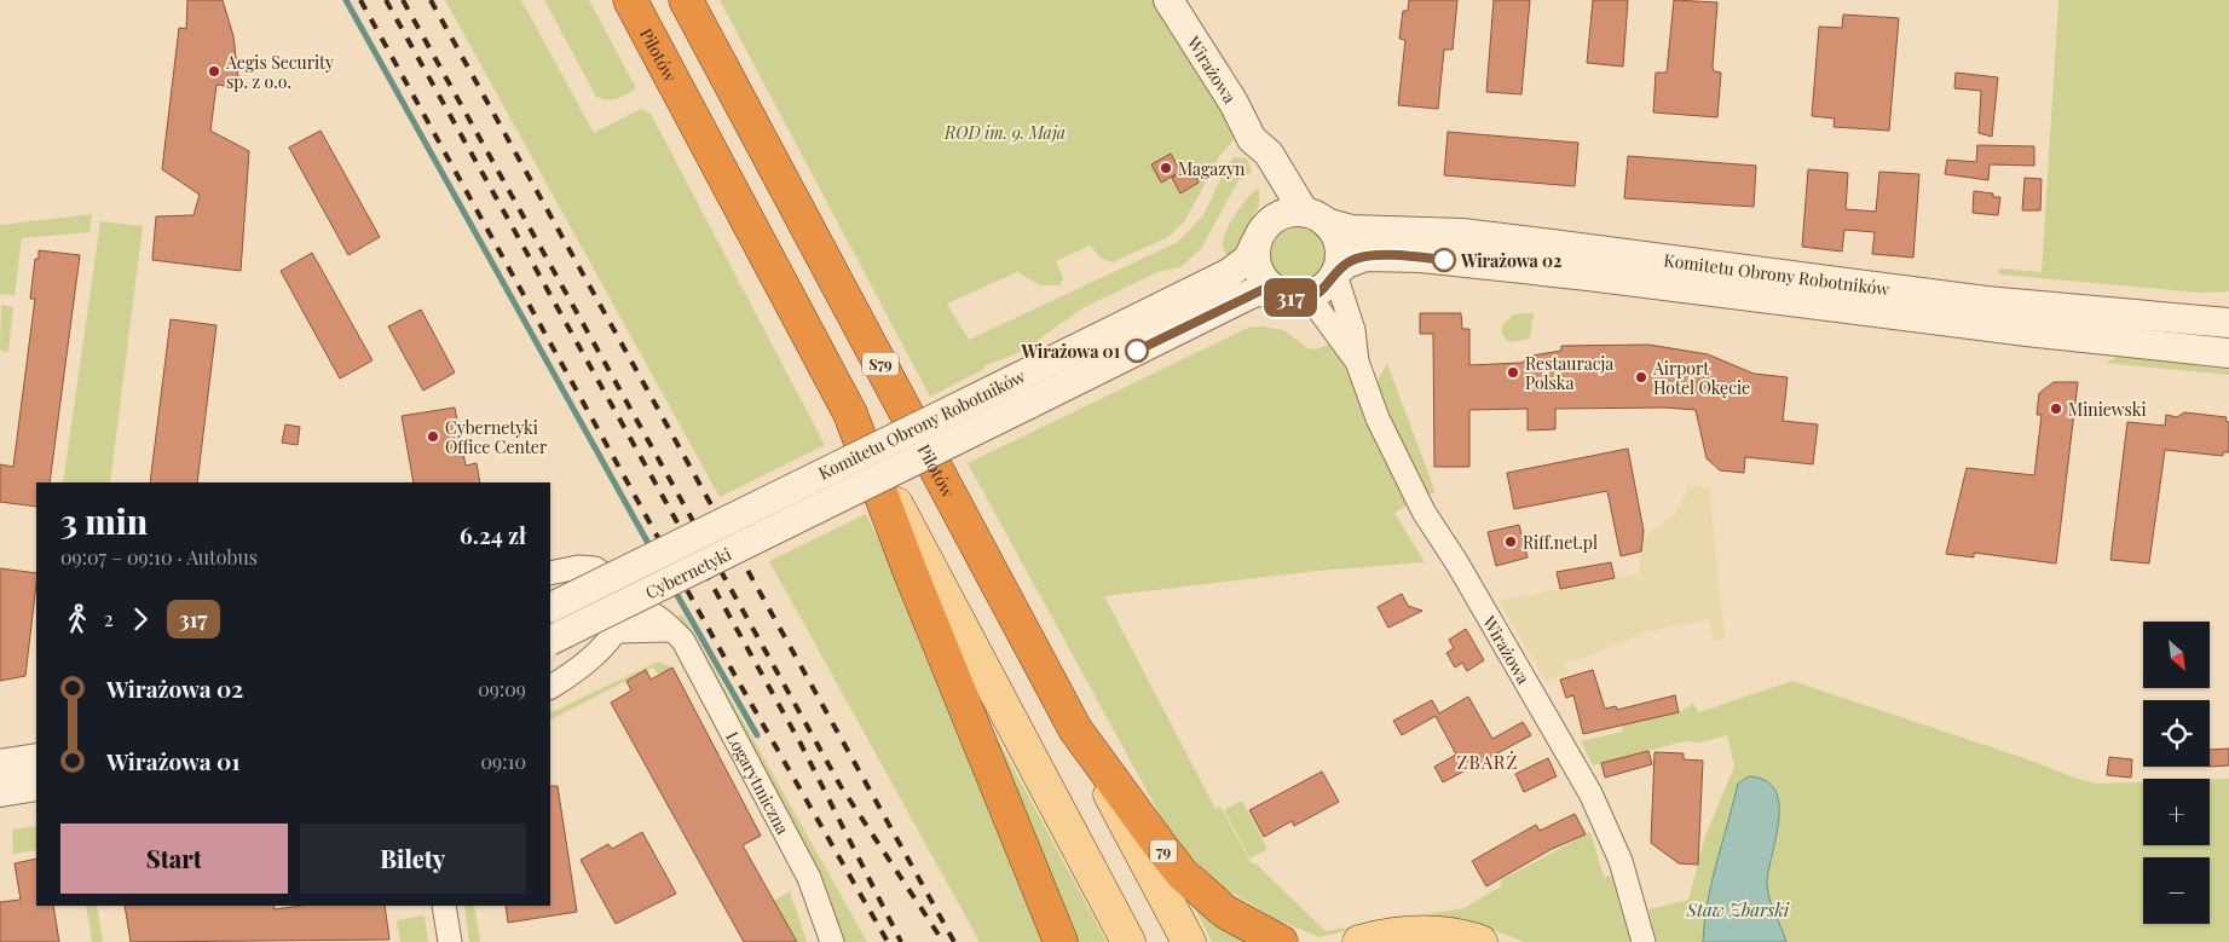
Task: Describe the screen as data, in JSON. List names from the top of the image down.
{
  "streets": {
    "highway": ["Pilotów", "S79", "79"],
    "street": [
      "Wirażowa",
      "Komitetu Obrony Robotników",
      "Cybernetyki",
      "Logarytmiczna"
    ]
  },
  "crossings": [
    ["Pilotów", "79"],
    ["Wirażowa", "Komitetu Obrony Robotników"],
    ["Komitetu Obrony Robotników", "Cybernetyki"]
  ],
  "districts": ["ZBARŻ"],
  "water": ["Staw Zbarski"],
  "parks": ["ROD im. 9. Maja"],
  "places": [
    "Aegis Security sp. z o.o.",
    "Magazyn",
    "Wirażowa 02",
    "Wirażowa 01",
    "Restauracja Polska",
    "Airport Hotel Okęcie",
    "Miniewski",
    "Cybernetyki Office Center",
    "Riff.net.pl"
  ],
  "lines": ["bus line 317"],
  "north": "bottom right",
  "page": {
    "on_map": "317",
    "heading": ["3 min", "09:07 – 09:10 · Autobus", "6.24 zł"],
    "legs": ["2", "317"],
    "map_buttons": ["+", "−"],
    "list": [
      {
        "name": "Wirażowa 02",
        "value": "09:09"
      },
      {
        "name": "Wirażowa 01",
        "value": "09:10"
      }
    ],
    "buttons": ["Start", "Bilety"]
  }
}
